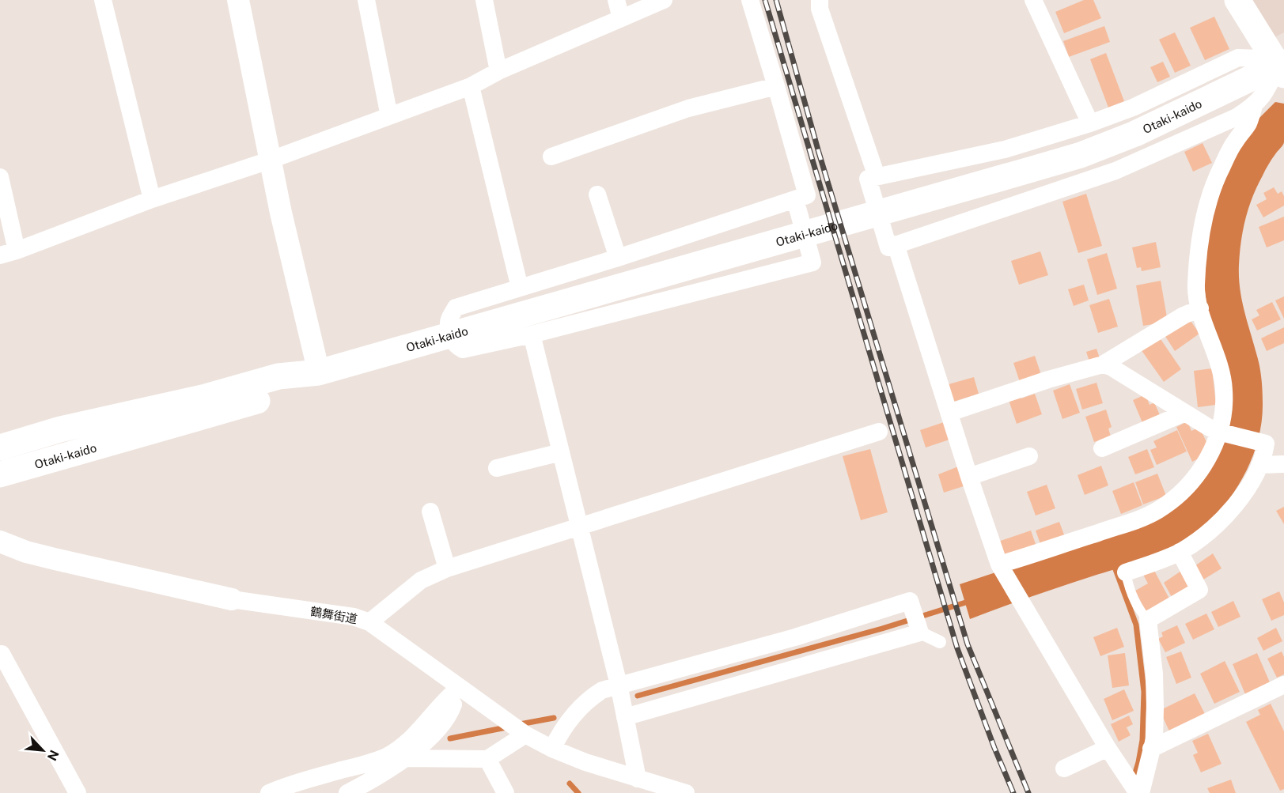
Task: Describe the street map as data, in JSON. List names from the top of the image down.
{
  "streets": {
    "main road": ["Otaki-kaido"],
    "street": ["鶴舞街道"]
  },
  "north": "bottom right"
}
